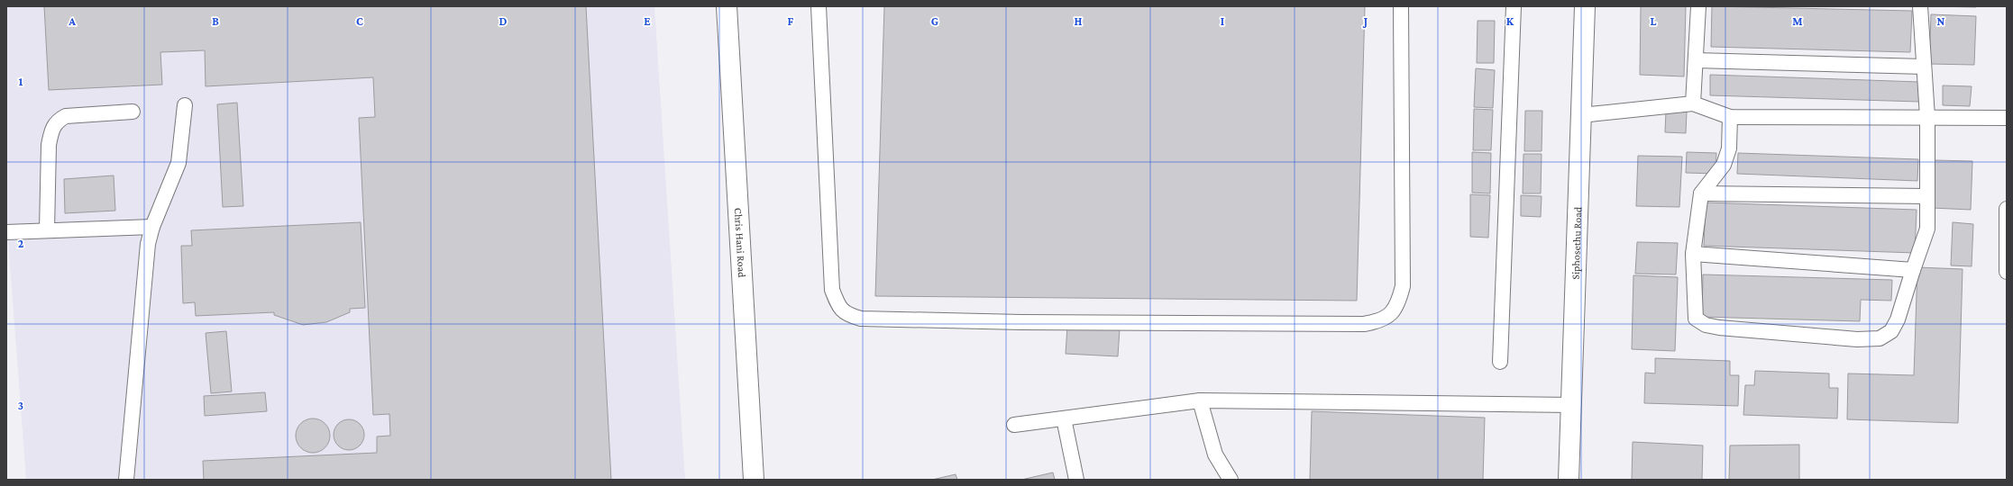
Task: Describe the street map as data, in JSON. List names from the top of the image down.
{
  "streets": {
    "street": ["Chris Hani Road", "Siphosethu Road"]
  },
  "grid": {
    "columns": [
      "A",
      "B",
      "C",
      "D",
      "E",
      "F",
      "G",
      "H",
      "I",
      "J",
      "K",
      "L",
      "M",
      "N"
    ],
    "rows": ["1", "2", "3"]
  }
}
